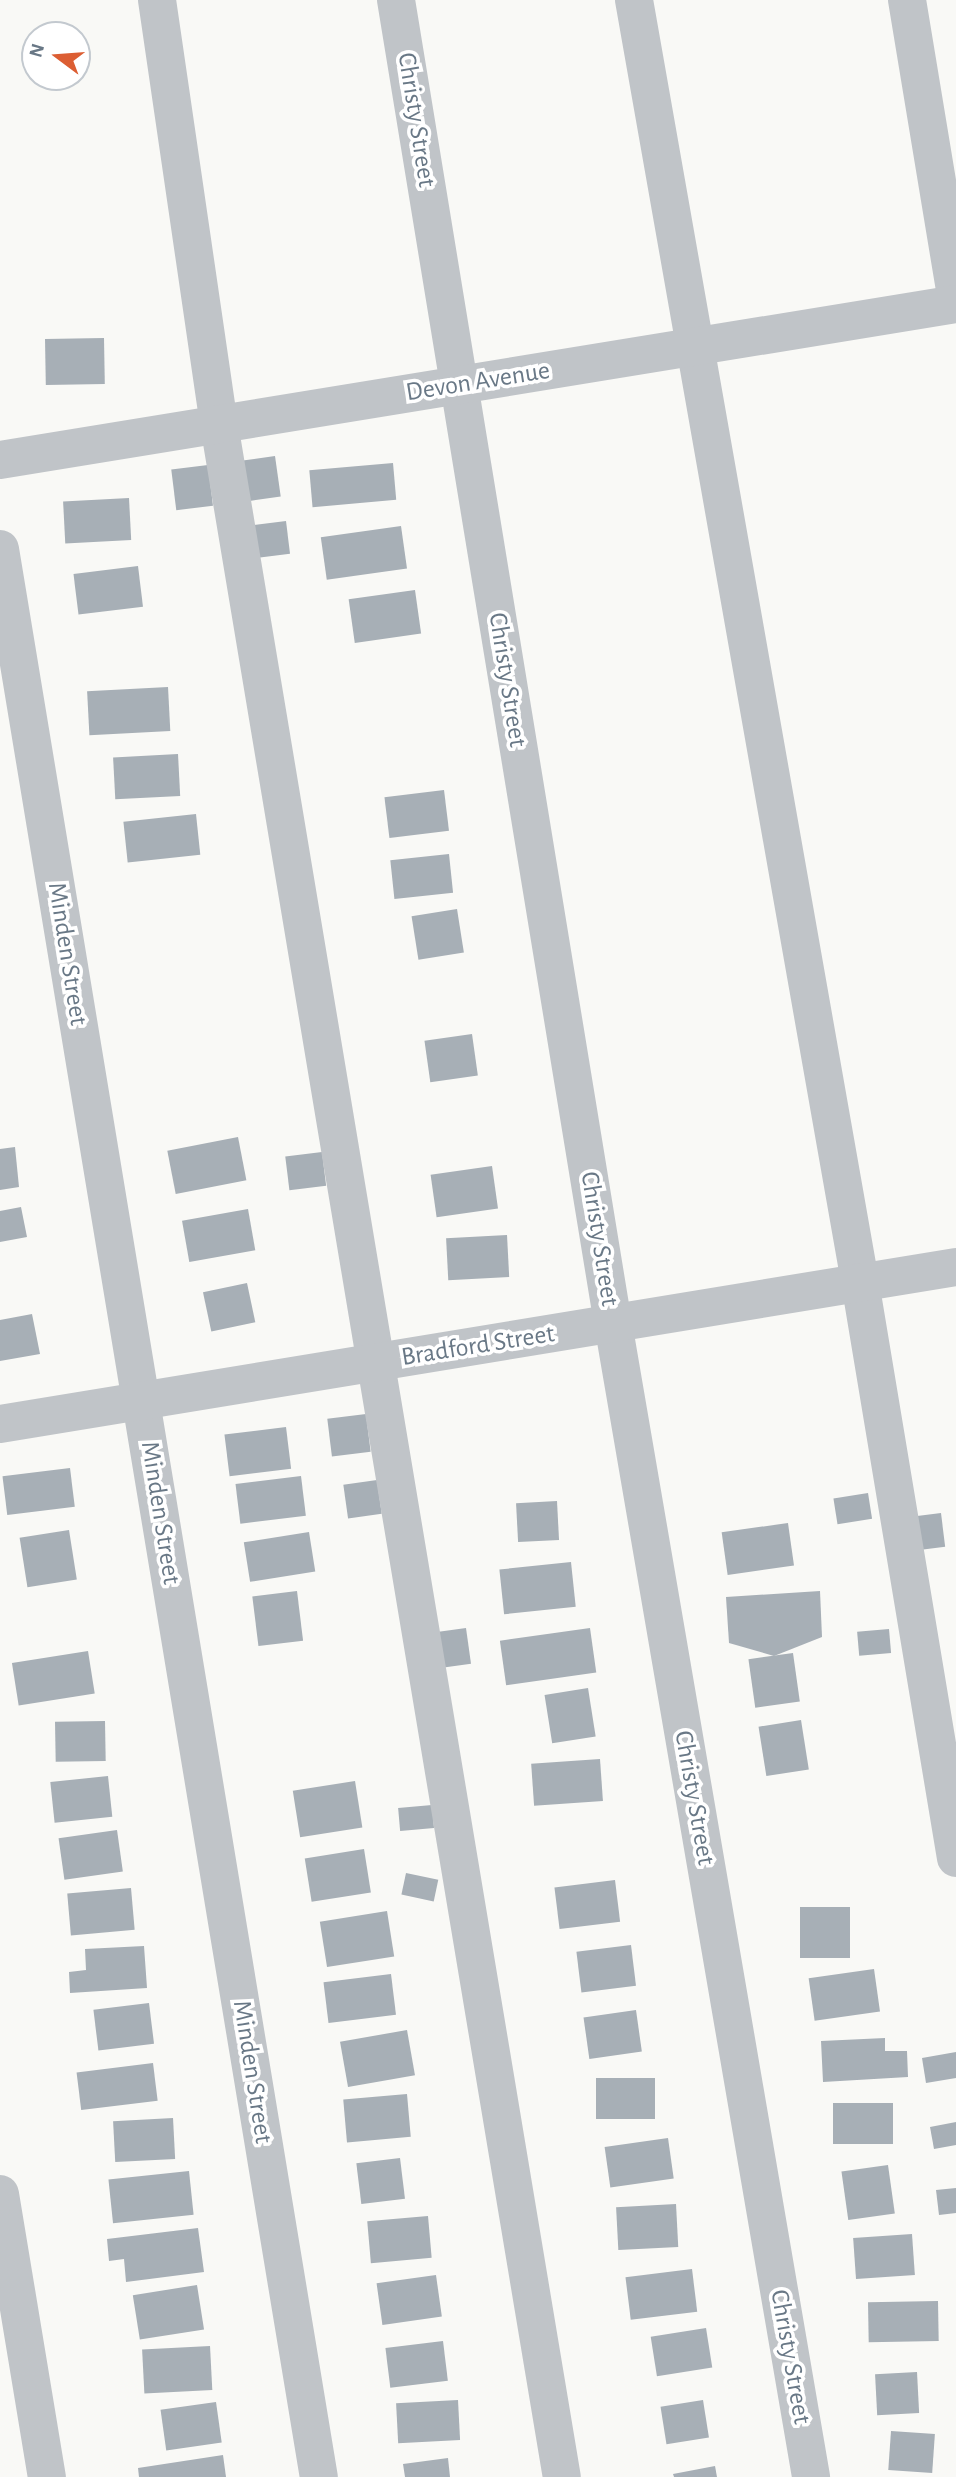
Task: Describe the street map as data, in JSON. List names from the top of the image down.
{
  "streets": {
    "street": [
      "Christy Street",
      "Devon Avenue",
      "Minden Street",
      "Bradford Street"
    ]
  },
  "crossings": [
    ["Christy Street", "Devon Avenue"],
    ["Christy Street", "Bradford Street"],
    ["Minden Street", "Bradford Street"]
  ],
  "north": "left"
}
